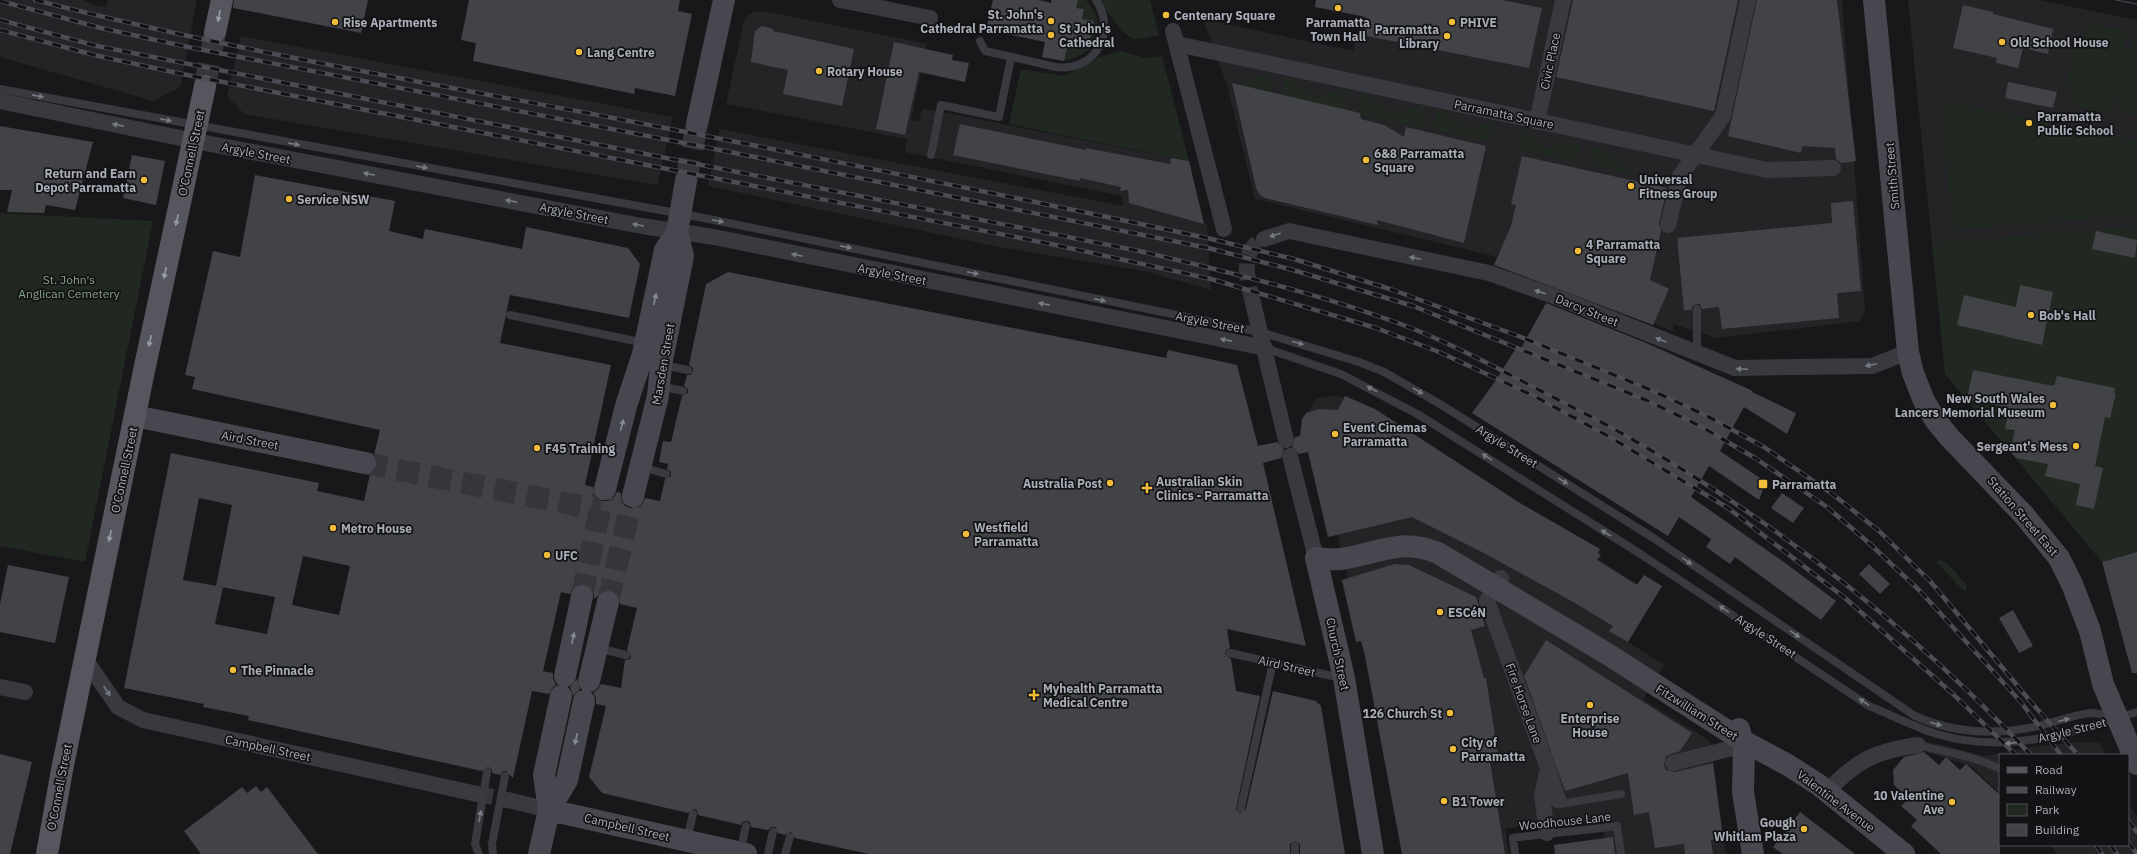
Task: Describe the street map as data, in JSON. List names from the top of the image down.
{
  "streets": {
    "main road": ["O'Connell Street"],
    "street": [
      "Civic Place",
      "Parramatta Square",
      "Argyle Street",
      "Smith Street",
      "Darcy Street",
      "Marsden Street",
      "Aird Street",
      "Station Street East",
      "Church Street",
      "Fire Horse Lane",
      "Fitzwilliam Street",
      "Campbell Street",
      "Valentine Avenue"
    ],
    "lane": ["Woodhouse Lane"]
  },
  "crossings": [
    ["Civic Place", "Parramatta Square"],
    ["O'Connell Street", "Argyle Street"],
    ["O'Connell Street", "Aird Street"],
    ["O'Connell Street", "Campbell Street"],
    ["Argyle Street", "Marsden Street"],
    ["Argyle Street", "Station Street East"],
    ["Smith Street", "Darcy Street"],
    ["Smith Street", "Station Street East"],
    ["Darcy Street", "Station Street East"],
    ["Aird Street", "Church Street"],
    ["Church Street", "Fitzwilliam Street"],
    ["Fire Horse Lane", "Fitzwilliam Street"],
    ["Fitzwilliam Street", "Valentine Avenue"]
  ],
  "one_way": ["O'Connell Street", "Darcy Street", "Campbell Street"],
  "parks": ["St. John's Anglican Cemetery"],
  "places": {
    "other": [
      "Parramatta Town Hall",
      "Centenary Square",
      "St. John's Cathedral Parramatta",
      "Rise Apartments",
      "PHIVE",
      "St John's Cathedral",
      "Parramatta Library",
      "Old School House",
      "Lang Centre",
      "Rotary House",
      "Parramatta Public School",
      "6&8 Parramatta Square",
      "Return and Earn Depot Parramatta",
      "Universal Fitness Group",
      "Service NSW",
      "4 Parramatta Square",
      "Bob's Hall",
      "New South Wales Lancers Memorial Museum",
      "Event Cinemas Parramatta",
      "Sergeant's Mess",
      "F45 Training",
      "Australia Post",
      "Metro House",
      "Westfield Parramatta",
      "UFC",
      "ESCéN",
      "The Pinnacle",
      "Enterprise House",
      "126 Church St",
      "City of Parramatta",
      "B1 Tower",
      "10 Valentine Ave",
      "Gough Whitlam Plaza"
    ],
    "transit": ["Parramatta"],
    "health": ["Australian Skin Clinics - Parramatta", "Myhealth Parramatta Medical Centre"]
  },
  "legend": [
    "Road",
    "Railway",
    "Park",
    "Building"
  ]
}
